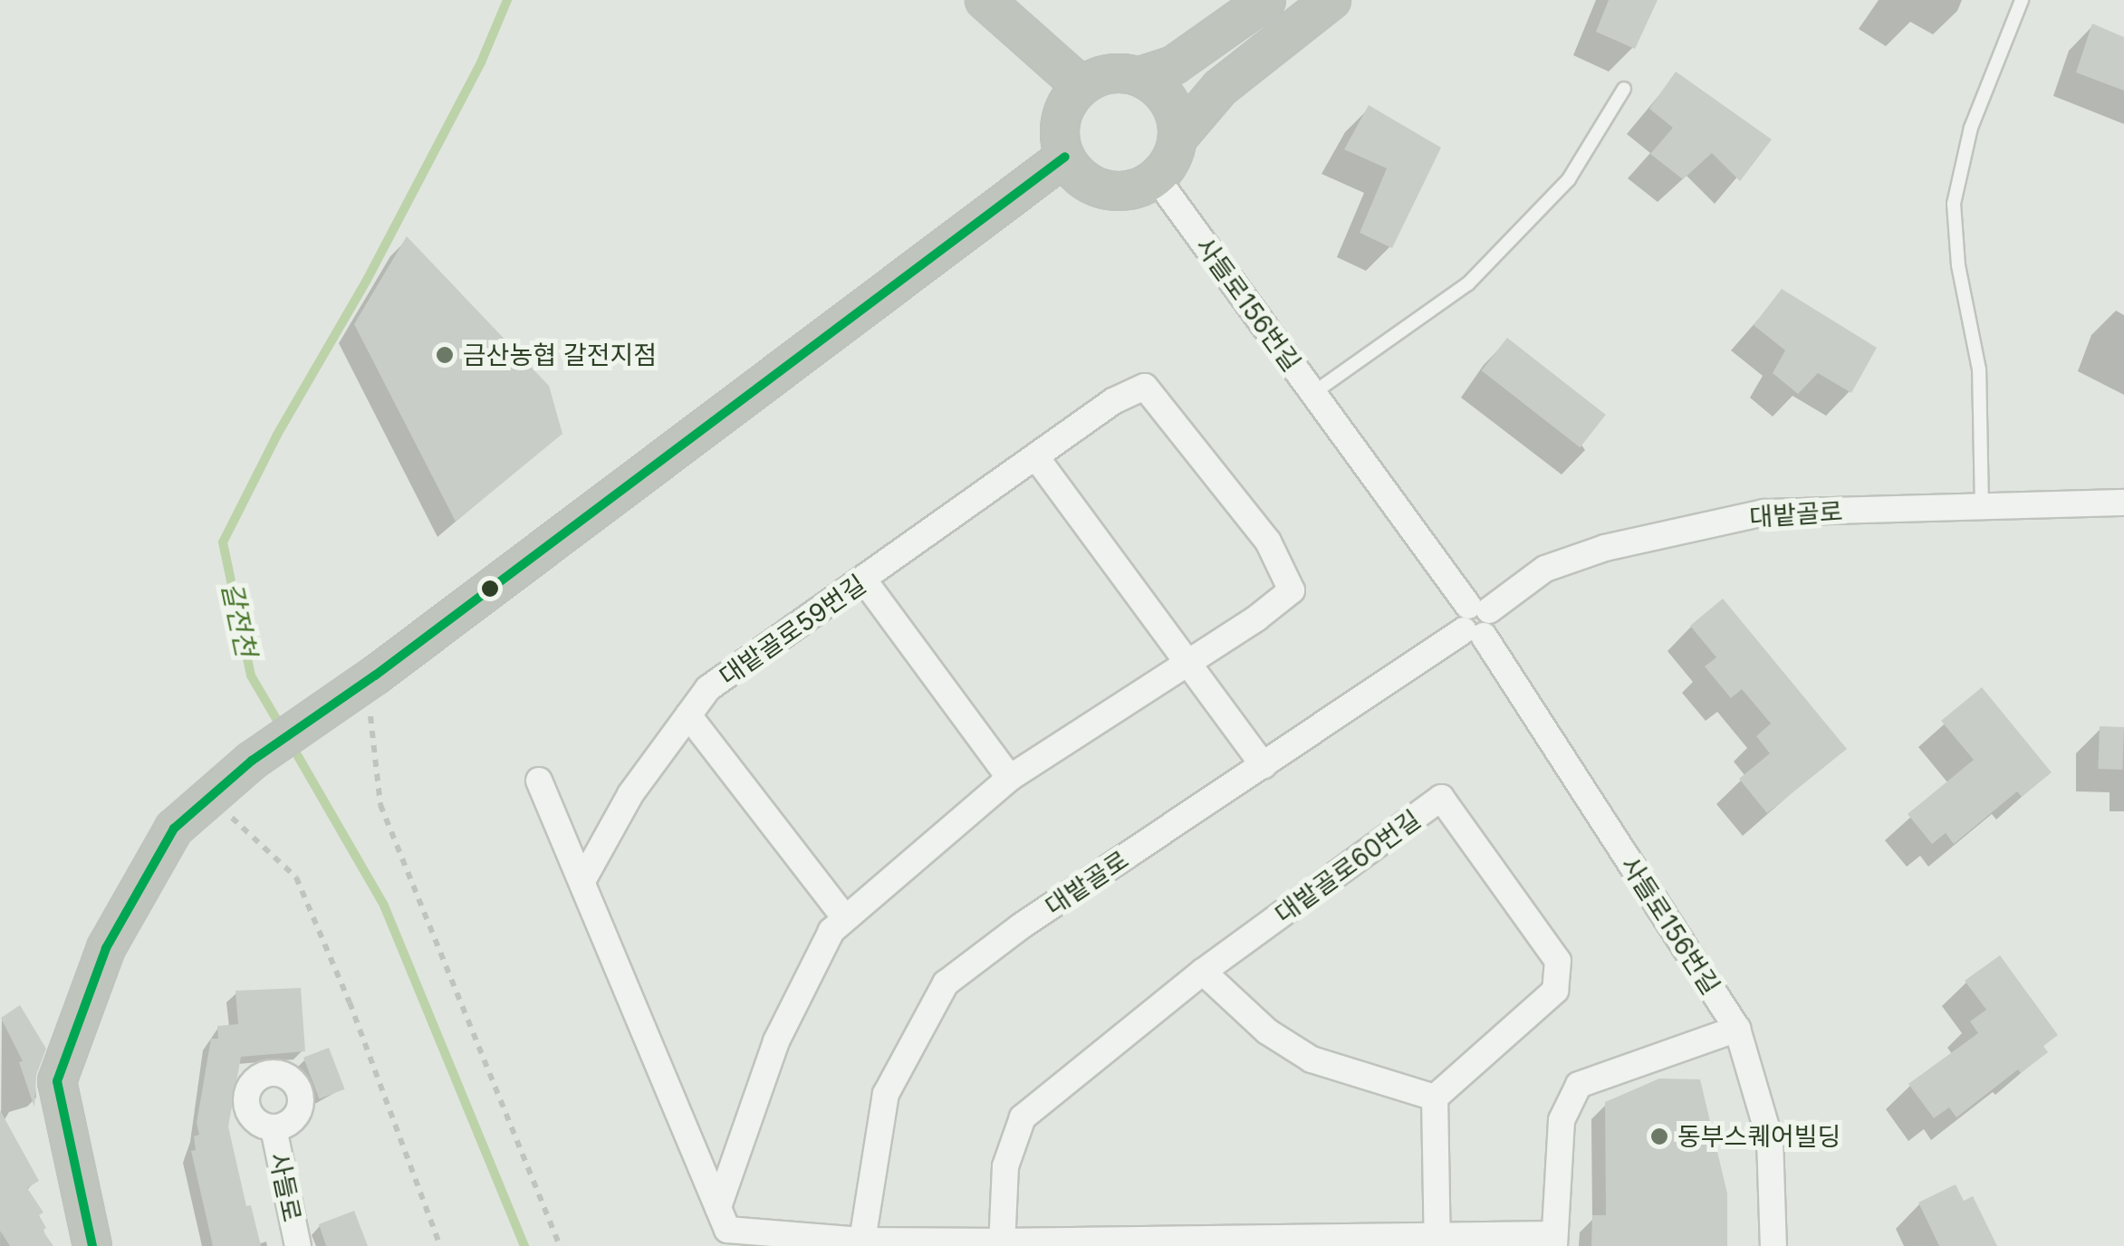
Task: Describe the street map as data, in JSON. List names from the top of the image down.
{
  "streets": {
    "street": [
      "사들로156번길",
      "대밭골로",
      "대밭골로59번길",
      "대밭골로60번길",
      "사들로"
    ]
  },
  "crossings": [
    ["사들로156번길", "대밭골로"]
  ],
  "water": ["갈전천"],
  "places": ["금산농협 갈전지점", "동부스퀘어빌딩"]
}
